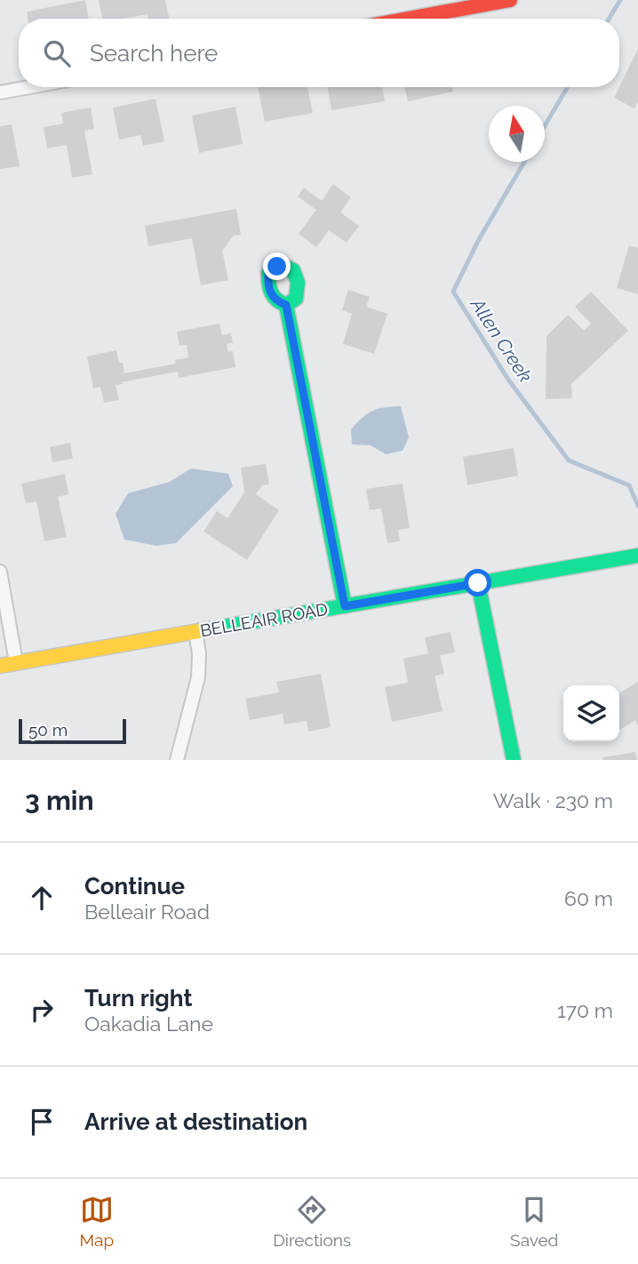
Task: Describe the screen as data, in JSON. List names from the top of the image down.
{
  "streets": {
    "main road": ["BELLEAIR ROAD"]
  },
  "water": ["Allen Creek"],
  "scale_bar": "50 m",
  "north": "top",
  "page": {
    "search": "Search here",
    "scale": "50 m",
    "heading": ["3 min", "Walk · 230 m"],
    "list": [
      ["Continue", "Belleair Road", "60 m"],
      ["Turn right", "Oakadia Lane", "170 m"],
      "Arrive at destination"
    ],
    "nav": ["Map", "Directions", "Saved"]
  }
}
